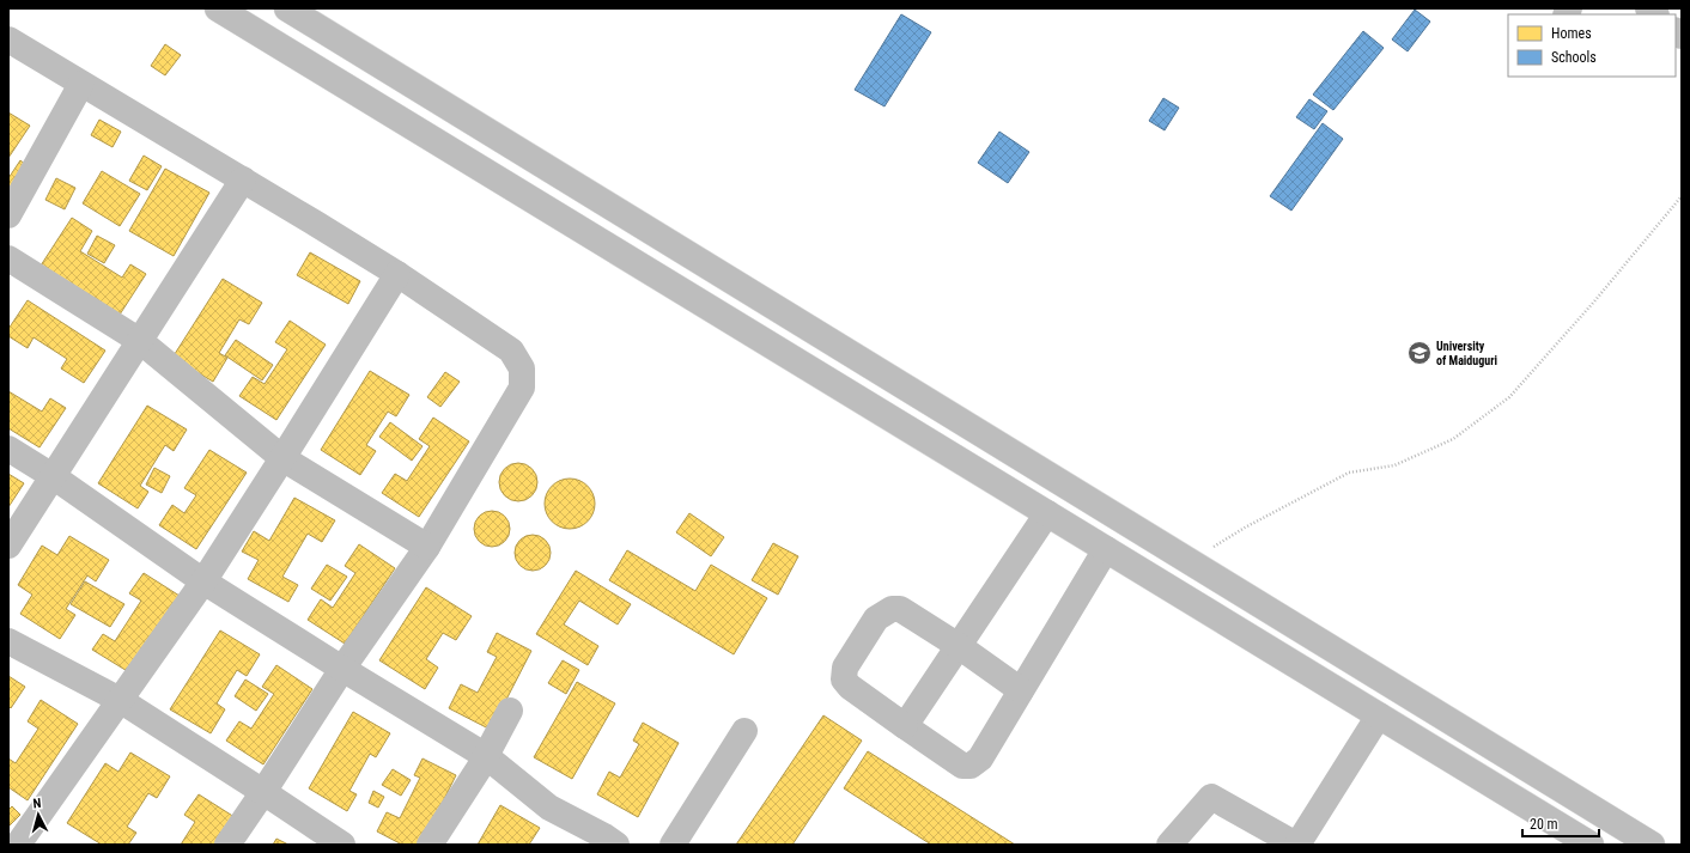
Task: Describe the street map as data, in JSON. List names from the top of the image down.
{
  "places": {
    "school or university": ["University of Maiduguri"]
  },
  "legend": ["Homes", "Schools"],
  "scale_bar": "20 m",
  "north": "top"
}
